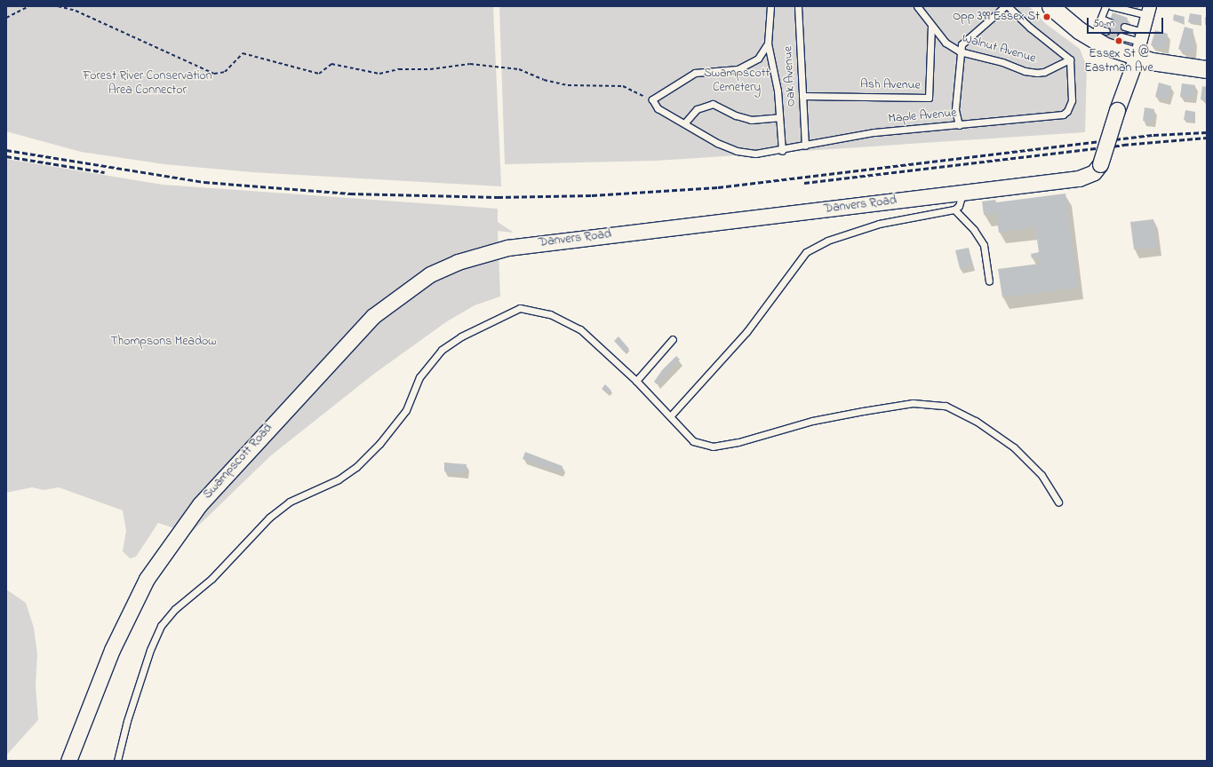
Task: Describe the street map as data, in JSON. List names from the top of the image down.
{
  "streets": {
    "street": ["Danvers Road", "Swampscott Road"],
    "lane": [
      "Walnut Avenue",
      "Oak Avenue",
      "Ash Avenue",
      "Maple Avenue"
    ]
  },
  "crossings": [
    ["Walnut Avenue", "Ash Avenue"],
    ["Walnut Avenue", "Maple Avenue"],
    ["Oak Avenue", "Ash Avenue"],
    ["Oak Avenue", "Maple Avenue"],
    ["Danvers Road", "Swampscott Road"]
  ],
  "parks": ["Swampscott Cemetery", "Forest River Conservation Area Connector", "Thompsons Meadow"],
  "places": ["Opp 399 Essex St", "Essex St @ Eastman Ave"],
  "scale_bar": "50 m"
}
